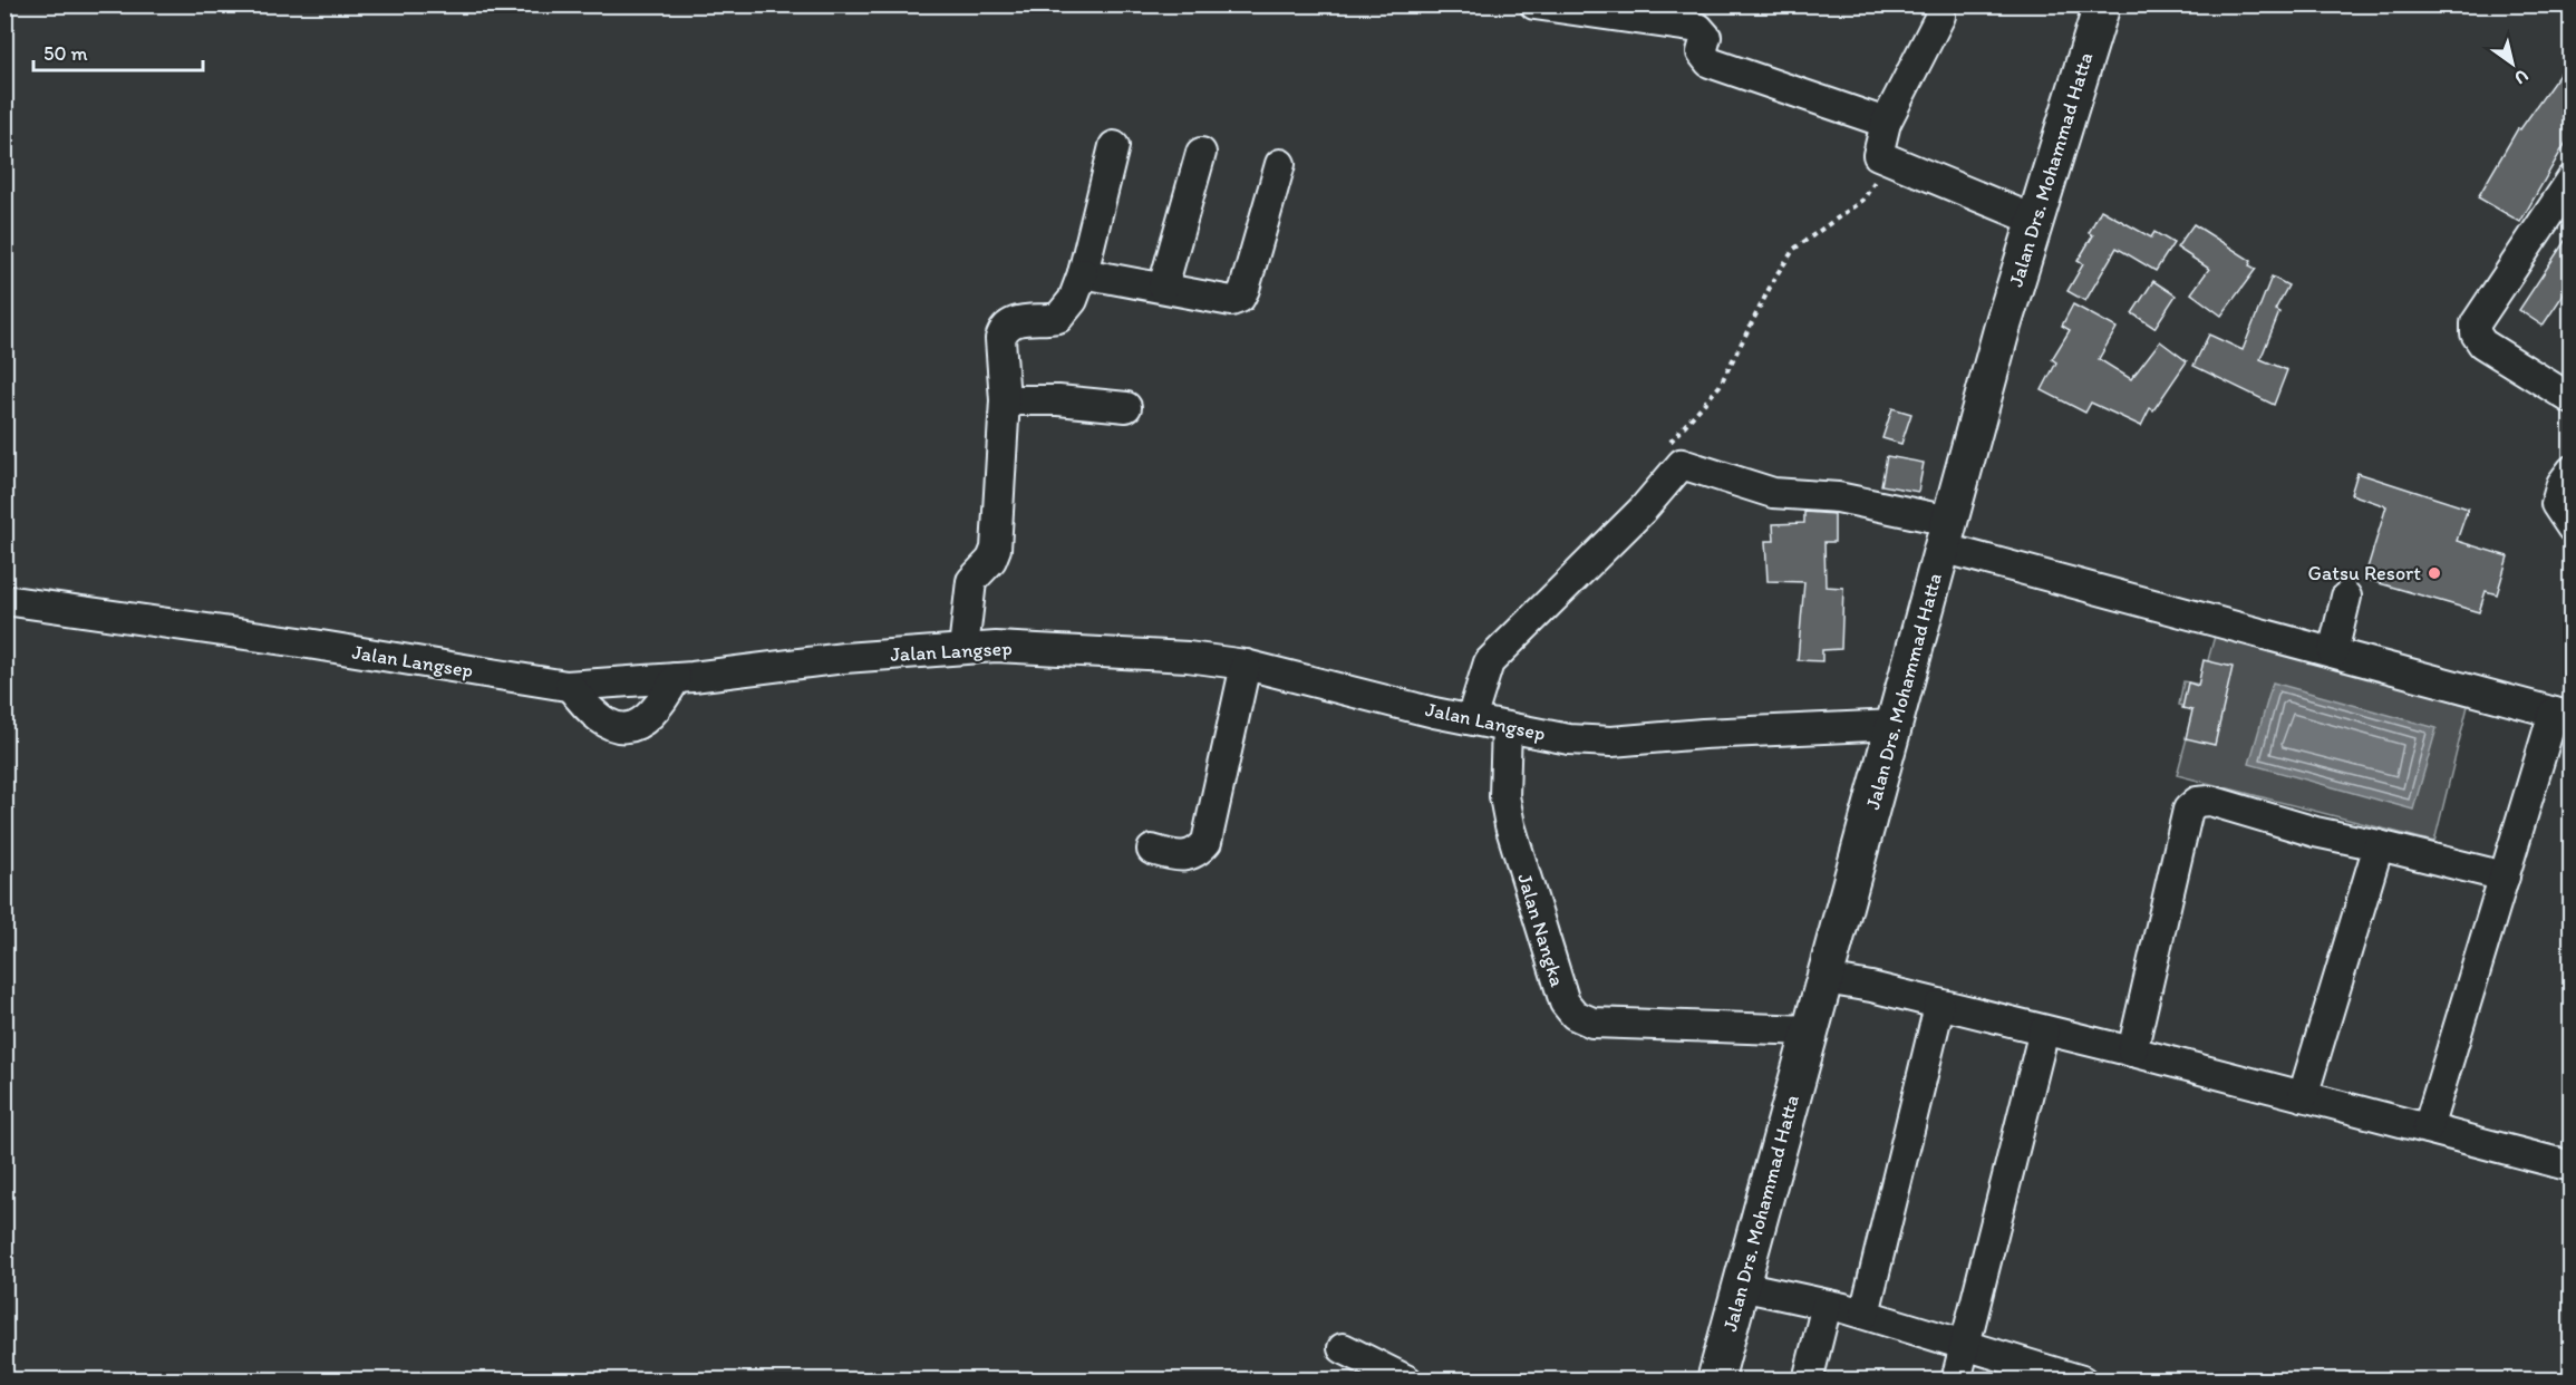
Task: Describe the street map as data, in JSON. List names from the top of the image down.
{
  "streets": {
    "main road": ["Jalan Drs. Mohammad Hatta"],
    "street": ["Jalan Langsep", "Jalan Nangka"]
  },
  "crossings": [
    ["Jalan Drs. Mohammad Hatta", "Jalan Langsep"],
    ["Jalan Drs. Mohammad Hatta", "Jalan Nangka"],
    ["Jalan Langsep", "Jalan Nangka"]
  ],
  "places": ["Gatsu Resort"],
  "scale_bar": "50 m",
  "north": "bottom right"
}
